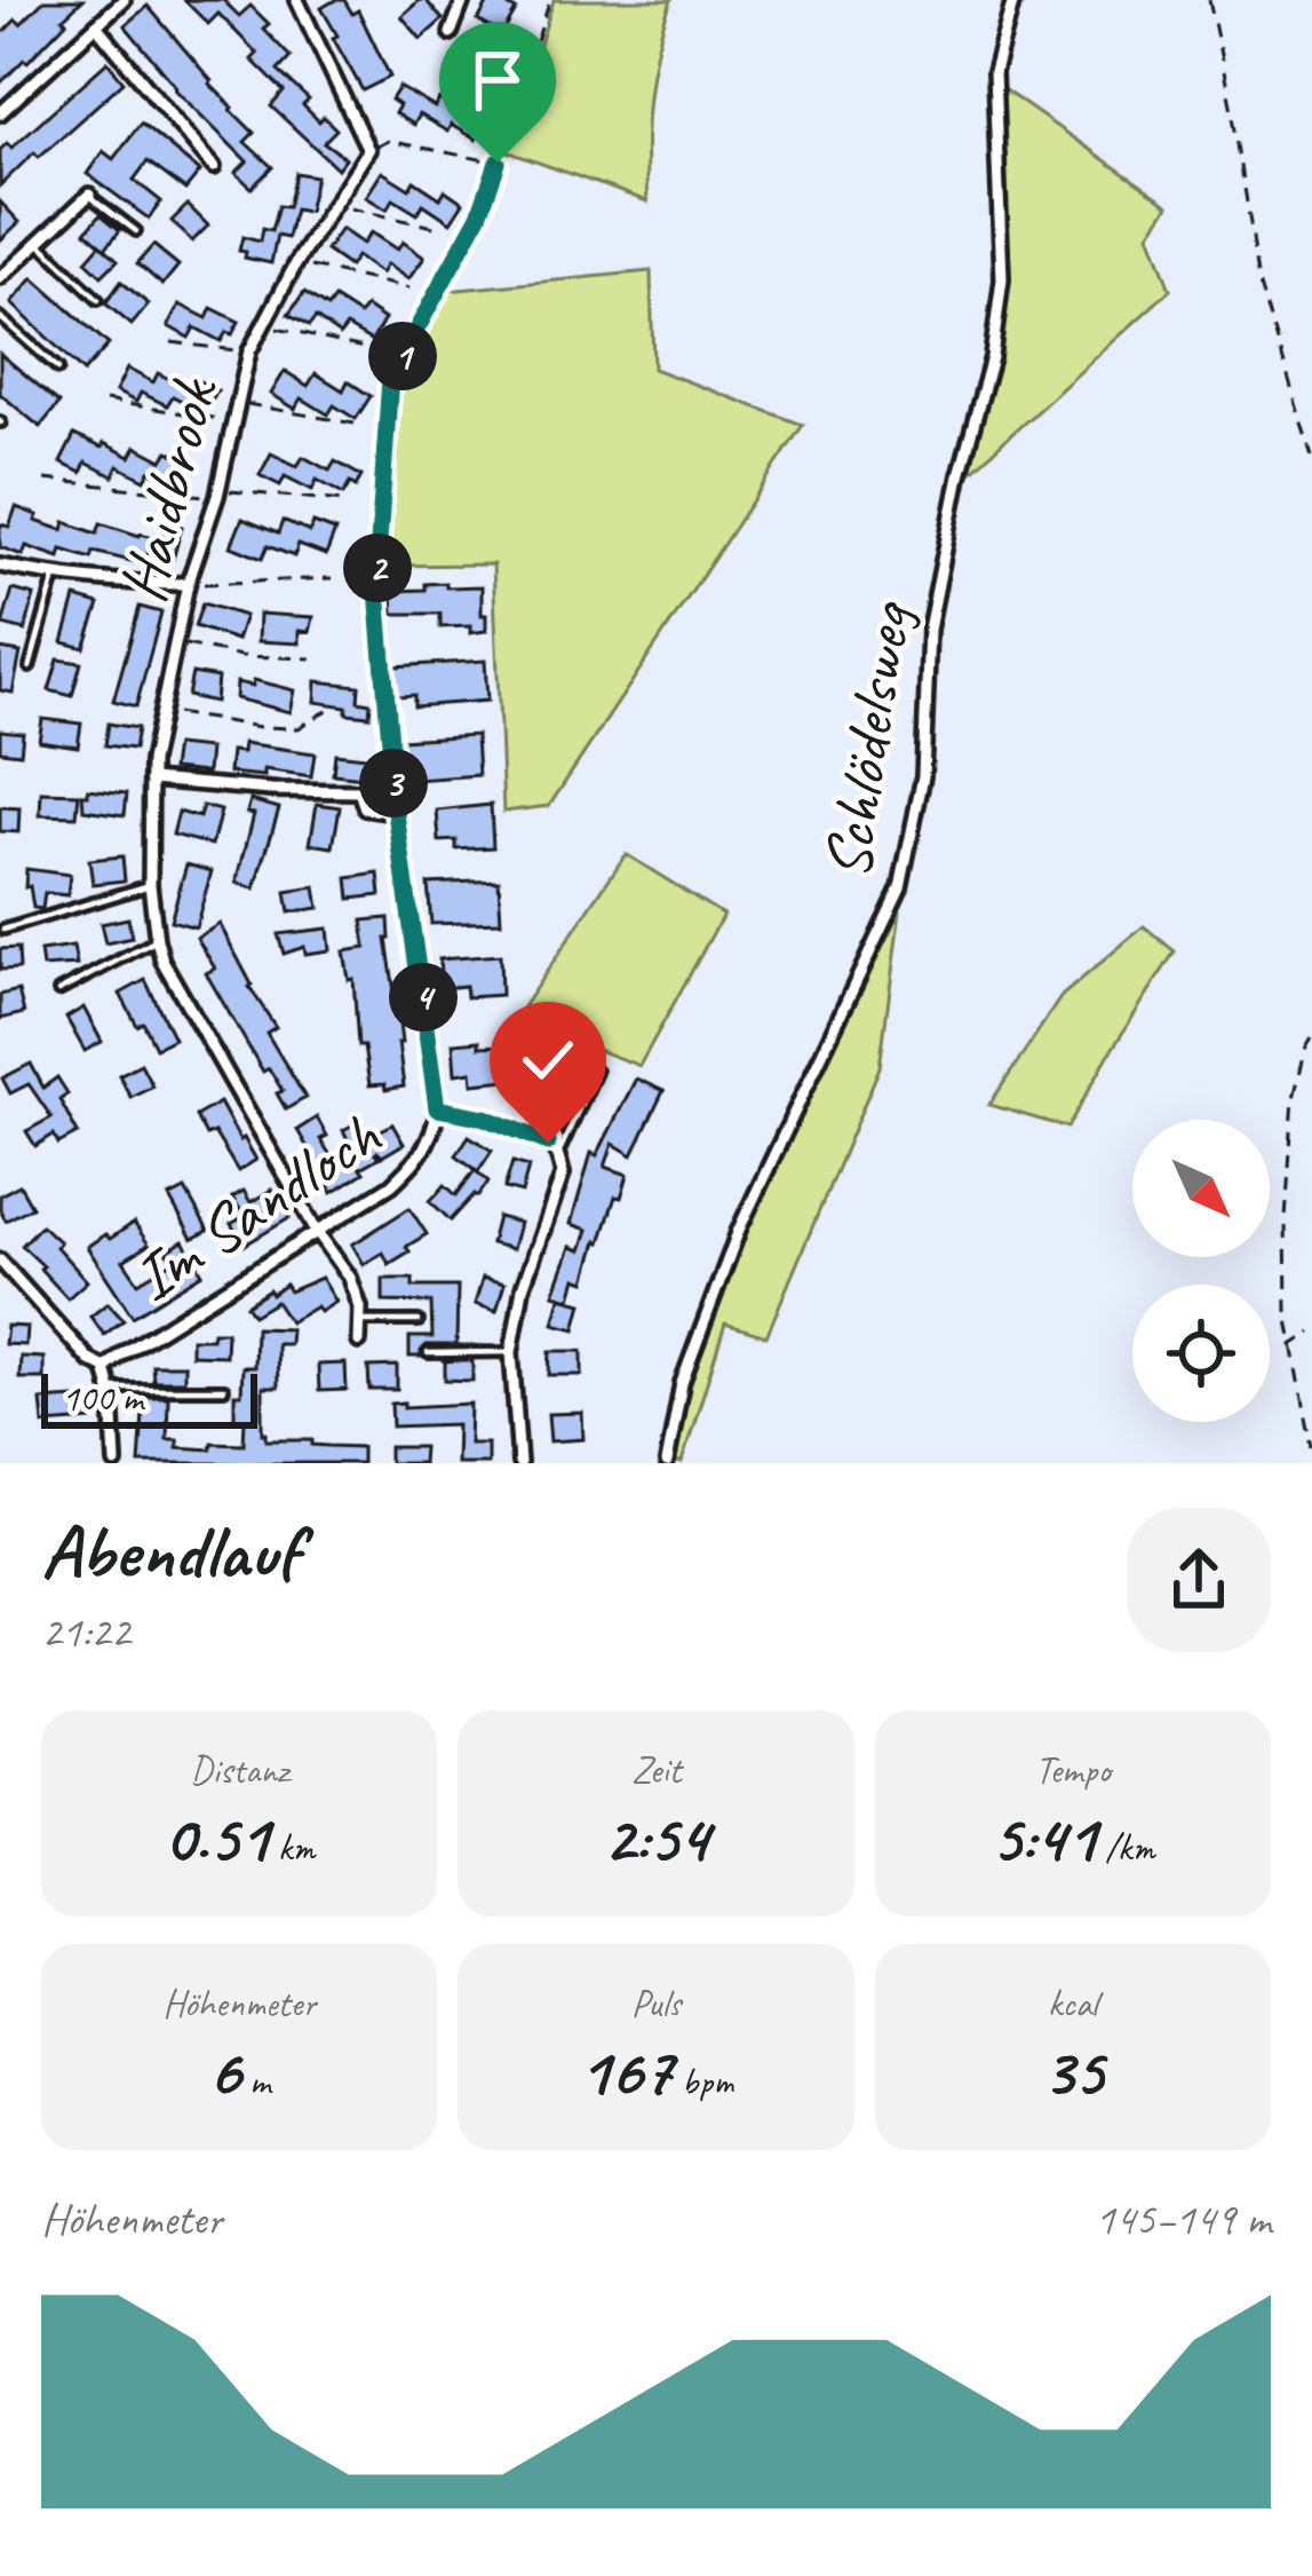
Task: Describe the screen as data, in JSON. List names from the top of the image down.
{
  "streets": {
    "street": ["Haidbrook", "Schlödelsweg", "Im Sandloch"]
  },
  "crossings": [
    ["Haidbrook", "Im Sandloch"]
  ],
  "scale_bar": "100 m",
  "north": "bottom right",
  "page": {
    "pins": [
      "1",
      "2",
      "3",
      "4"
    ],
    "scale": "100 m",
    "heading": ["Abendlauf", "21:22"],
    "stats": [
      ["Distanz", "0.51 km"],
      ["Zeit", "2:54"],
      ["Tempo", "5:41 /km"],
      ["Höhenmeter", "6 m"],
      ["Puls", "167 bpm"],
      ["kcal", "35"]
    ],
    "chart": ["Höhenmeter", "145–149 m"]
  }
}
